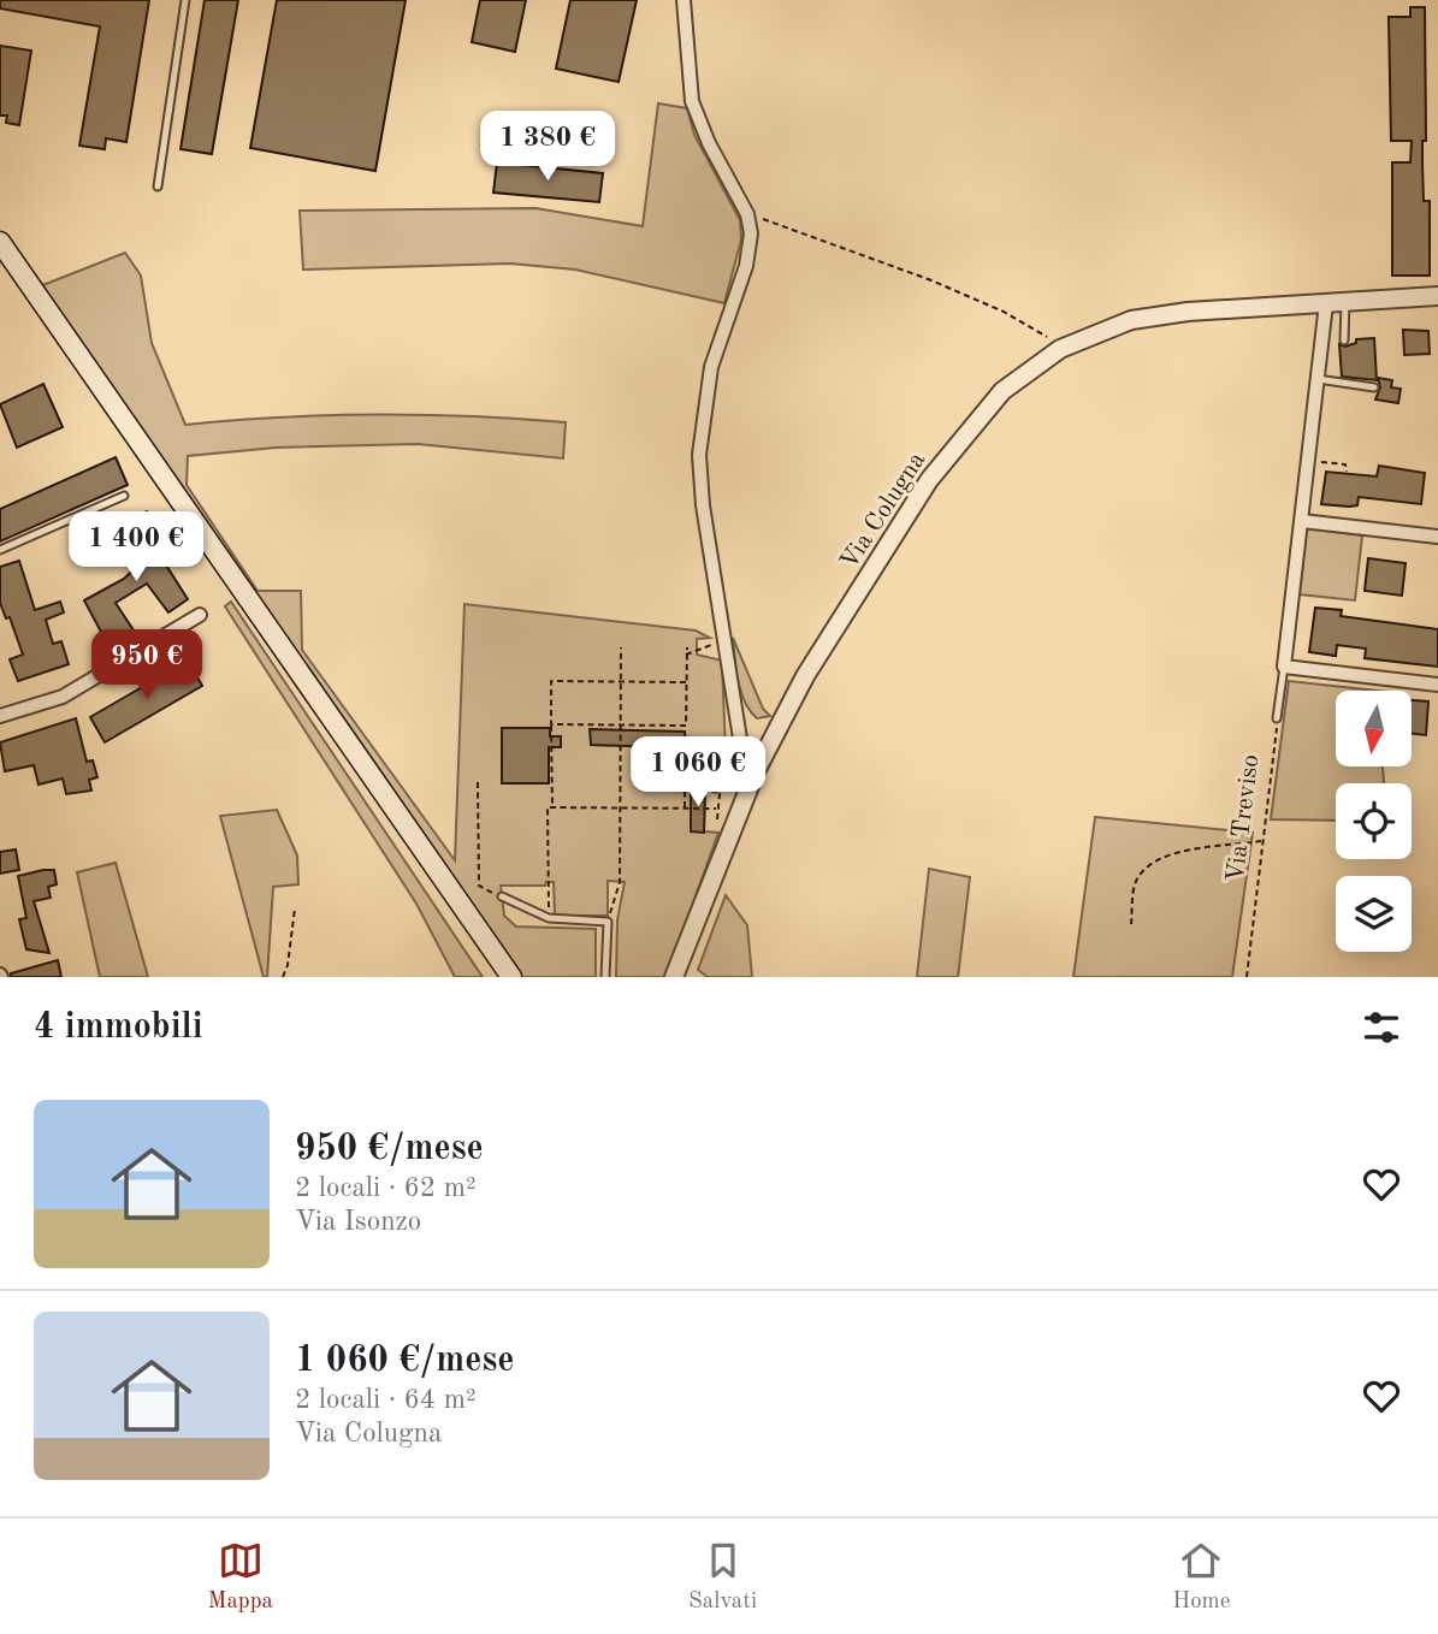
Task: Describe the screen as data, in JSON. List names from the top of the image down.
{
  "streets": {
    "street": ["Via Colugna"],
    "path": ["Via Treviso"]
  },
  "north": "bottom",
  "page": {
    "price": [
      "1 380 €",
      "1 400 €",
      "950 €",
      "1 060 €"
    ],
    "heading": "4 immobili",
    "list": [
      {
        "name": "950 €/mese",
        "note": "2 locali · 62 m² · Via Isonzo"
      },
      {
        "name": "1 060 €/mese",
        "note": "2 locali · 64 m² · Via Colugna"
      }
    ],
    "tabs": ["Mappa", "Salvati", "Home"]
  }
}
